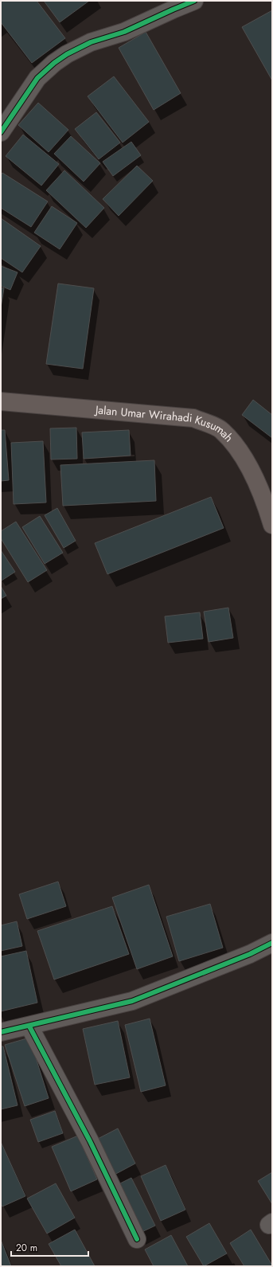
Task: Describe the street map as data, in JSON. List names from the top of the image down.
{
  "streets": {
    "main road": ["Jalan Umar Wirahadi Kusumah"]
  },
  "scale_bar": "20 m"
}
